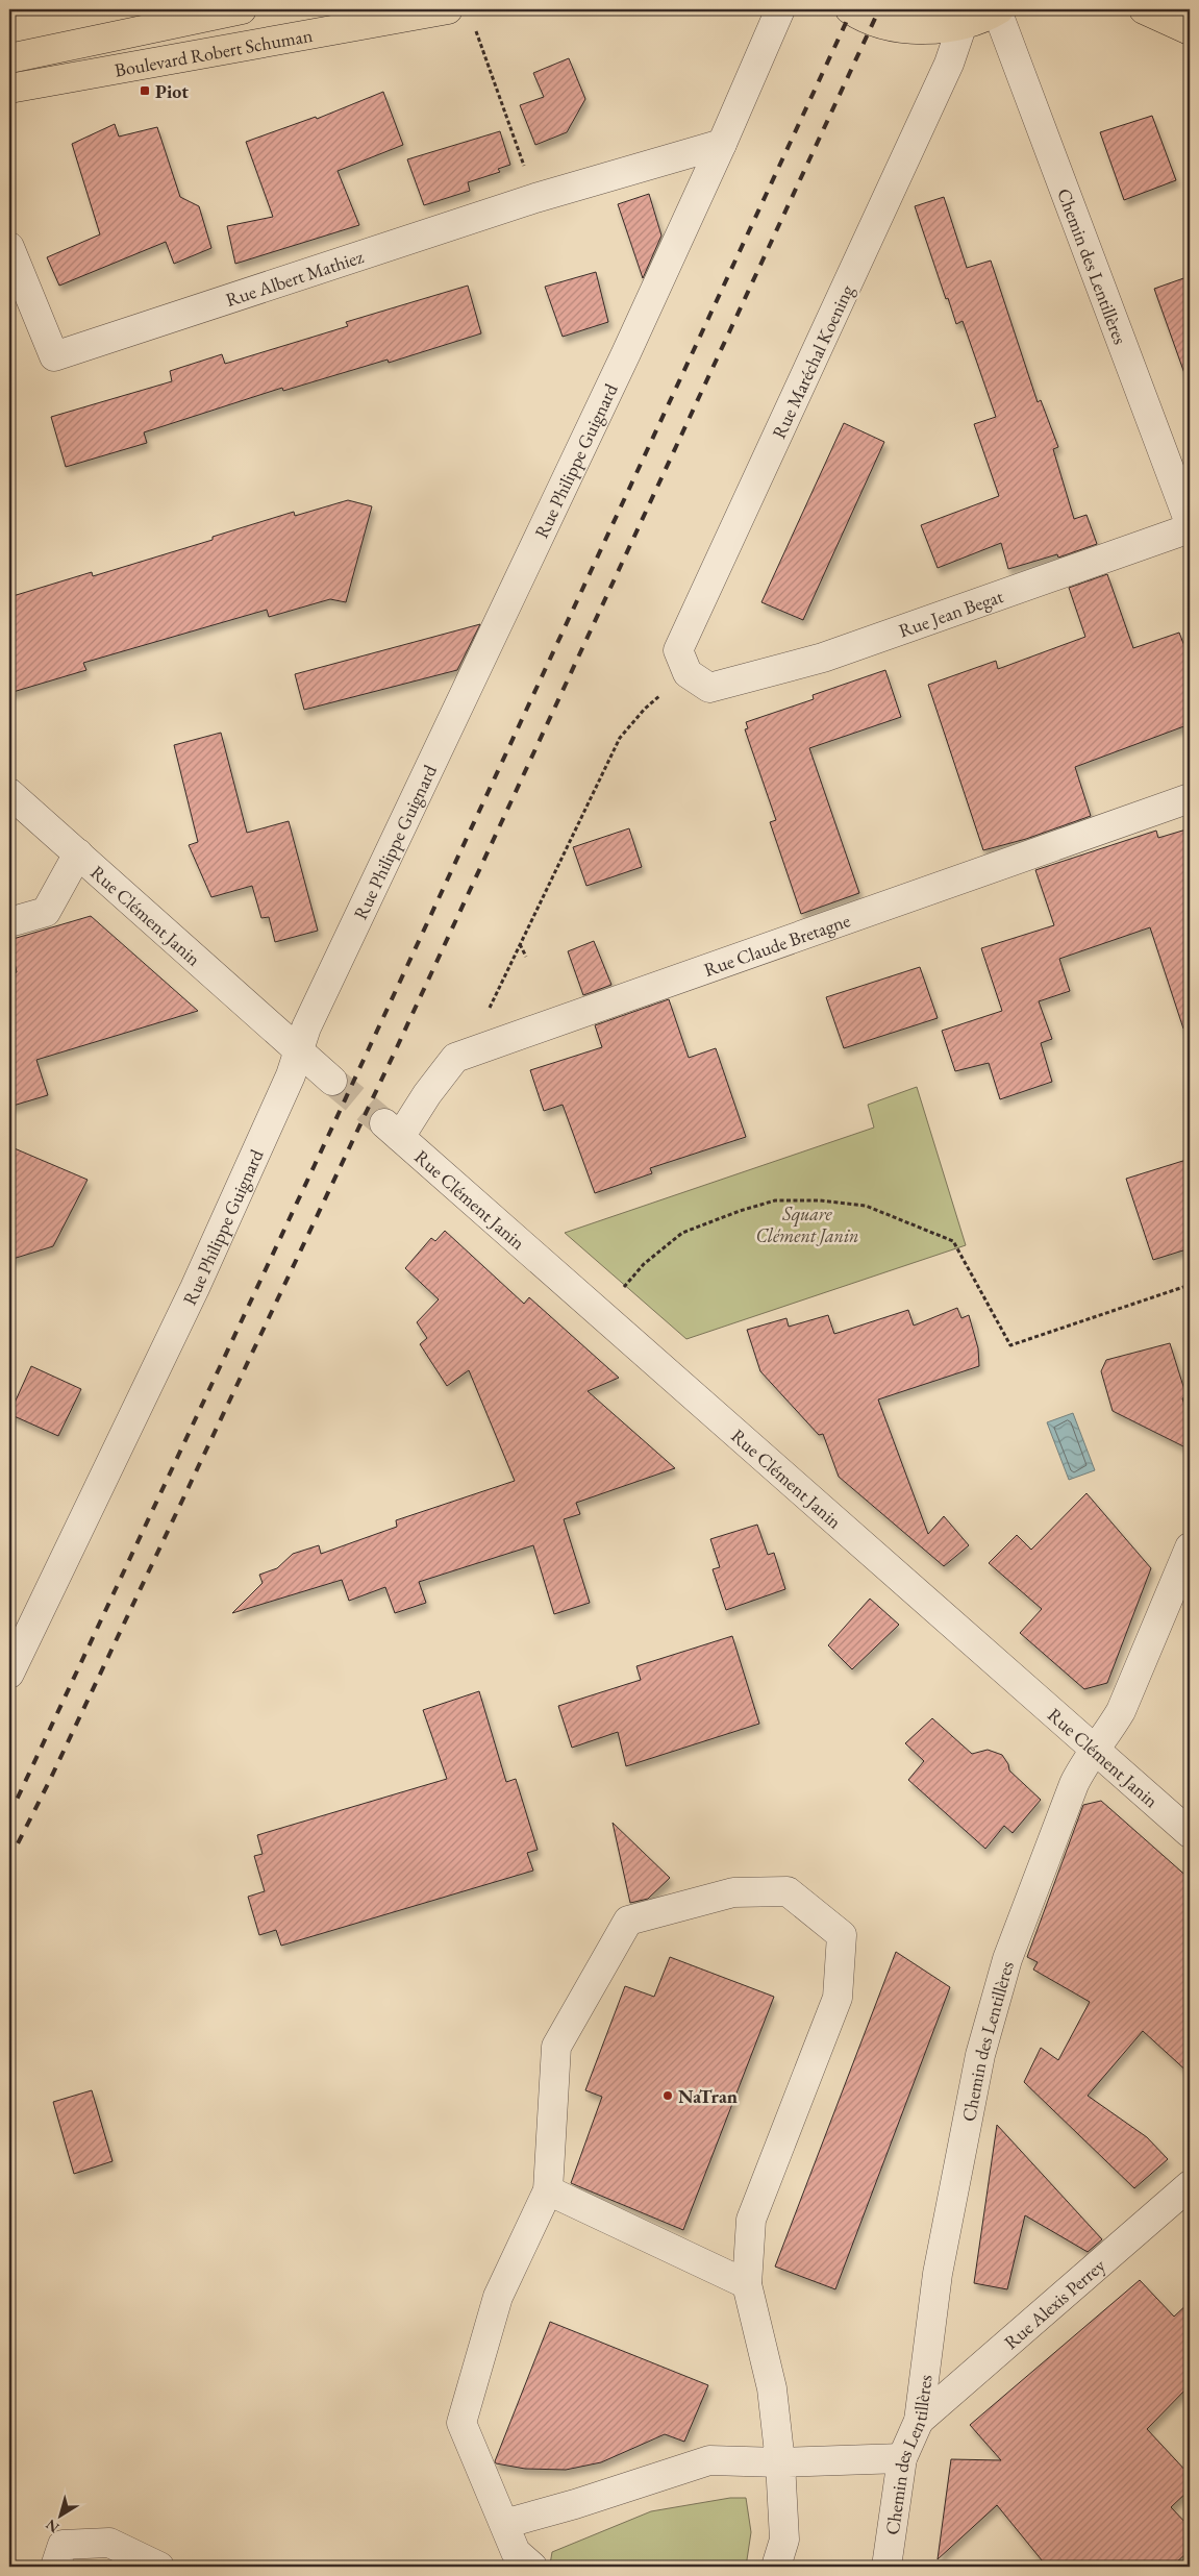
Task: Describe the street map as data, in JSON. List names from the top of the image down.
{
  "streets": {
    "main road": ["Boulevard Robert Schuman"],
    "street": [
      "Chemin des Lentillères",
      "Rue Albert Mathiez",
      "Rue Maréchal Koening",
      "Rue Philippe Guignard",
      "Rue Jean Begat",
      "Rue Clément Janin",
      "Rue Claude Bretagne",
      "Rue Alexis Perrey"
    ]
  },
  "crossings": [
    ["Chemin des Lentillères", "Rue Clément Janin"],
    ["Chemin des Lentillères", "Rue Alexis Perrey"],
    ["Rue Albert Mathiez", "Rue Philippe Guignard"],
    ["Rue Maréchal Koening", "Rue Jean Begat"],
    ["Rue Philippe Guignard", "Rue Clément Janin"],
    ["Rue Clément Janin", "Rue Claude Bretagne"]
  ],
  "parks": ["Square Clément Janin"],
  "places": {
    "transit": ["Piot"],
    "other": ["NaTran"]
  },
  "north": "bottom left"
}
